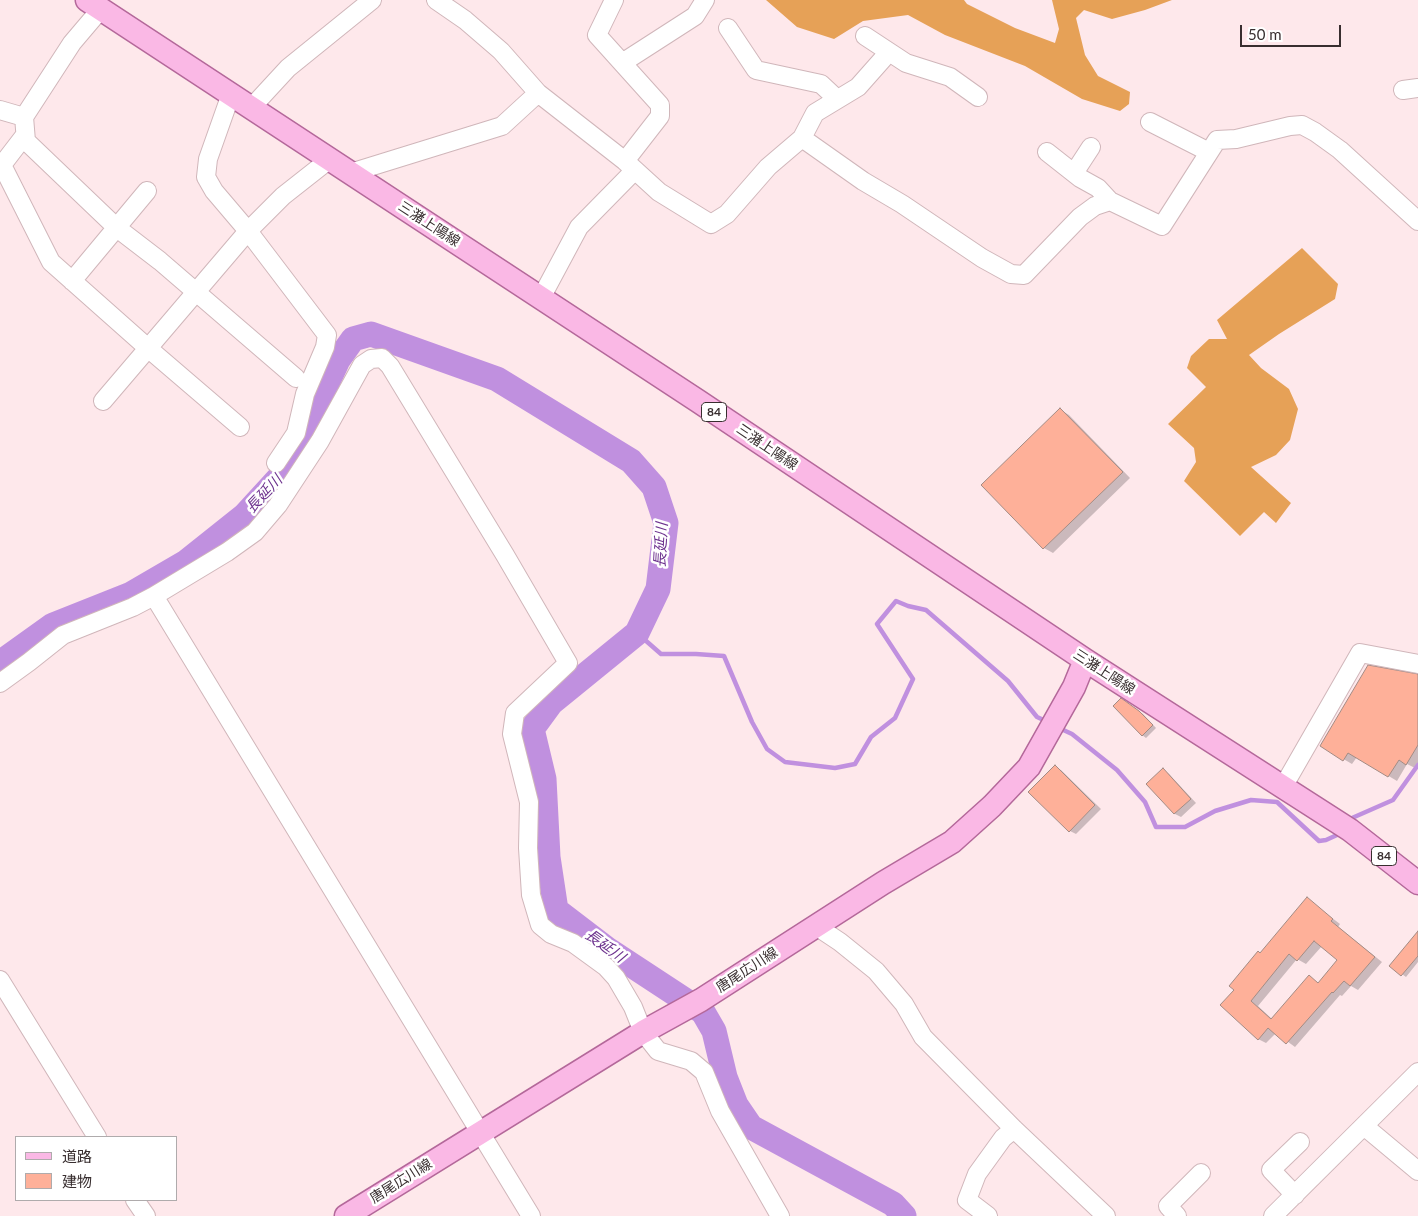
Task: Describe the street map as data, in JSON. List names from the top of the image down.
{
  "streets": {
    "main road": ["三潴上陽線", "84", "唐尾広川線"]
  },
  "crossings": [
    ["三潴上陽線", "唐尾広川線"]
  ],
  "water": ["長延川"],
  "legend": ["道路", "建物"],
  "scale_bar": "50 m"
}
